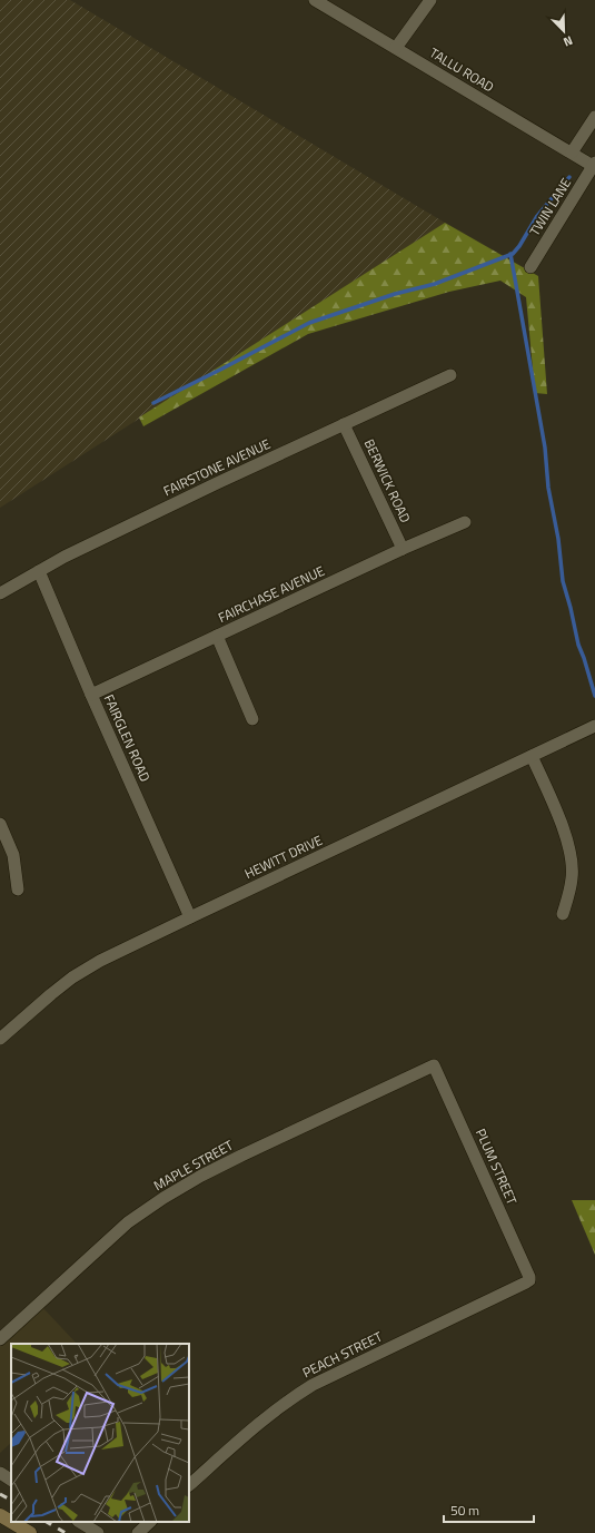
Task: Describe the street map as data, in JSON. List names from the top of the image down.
{
  "streets": {
    "street": [
      "TALLU ROAD",
      "TWIN LANE",
      "FAIRSTONE AVENUE",
      "BERWICK ROAD",
      "FAIRCHASE AVENUE",
      "FAIRGLEN ROAD",
      "HEWITT DRIVE",
      "MAPLE STREET",
      "PLUM STREET",
      "PEACH STREET"
    ]
  },
  "crossings": [
    ["TALLU ROAD", "TWIN LANE"],
    ["FAIRSTONE AVENUE", "BERWICK ROAD"],
    ["FAIRSTONE AVENUE", "FAIRGLEN ROAD"],
    ["BERWICK ROAD", "FAIRCHASE AVENUE"],
    ["FAIRCHASE AVENUE", "FAIRGLEN ROAD"],
    ["FAIRGLEN ROAD", "HEWITT DRIVE"],
    ["MAPLE STREET", "PLUM STREET"],
    ["PLUM STREET", "PEACH STREET"]
  ],
  "scale_bar": "50 m",
  "north": "bottom right"
}
